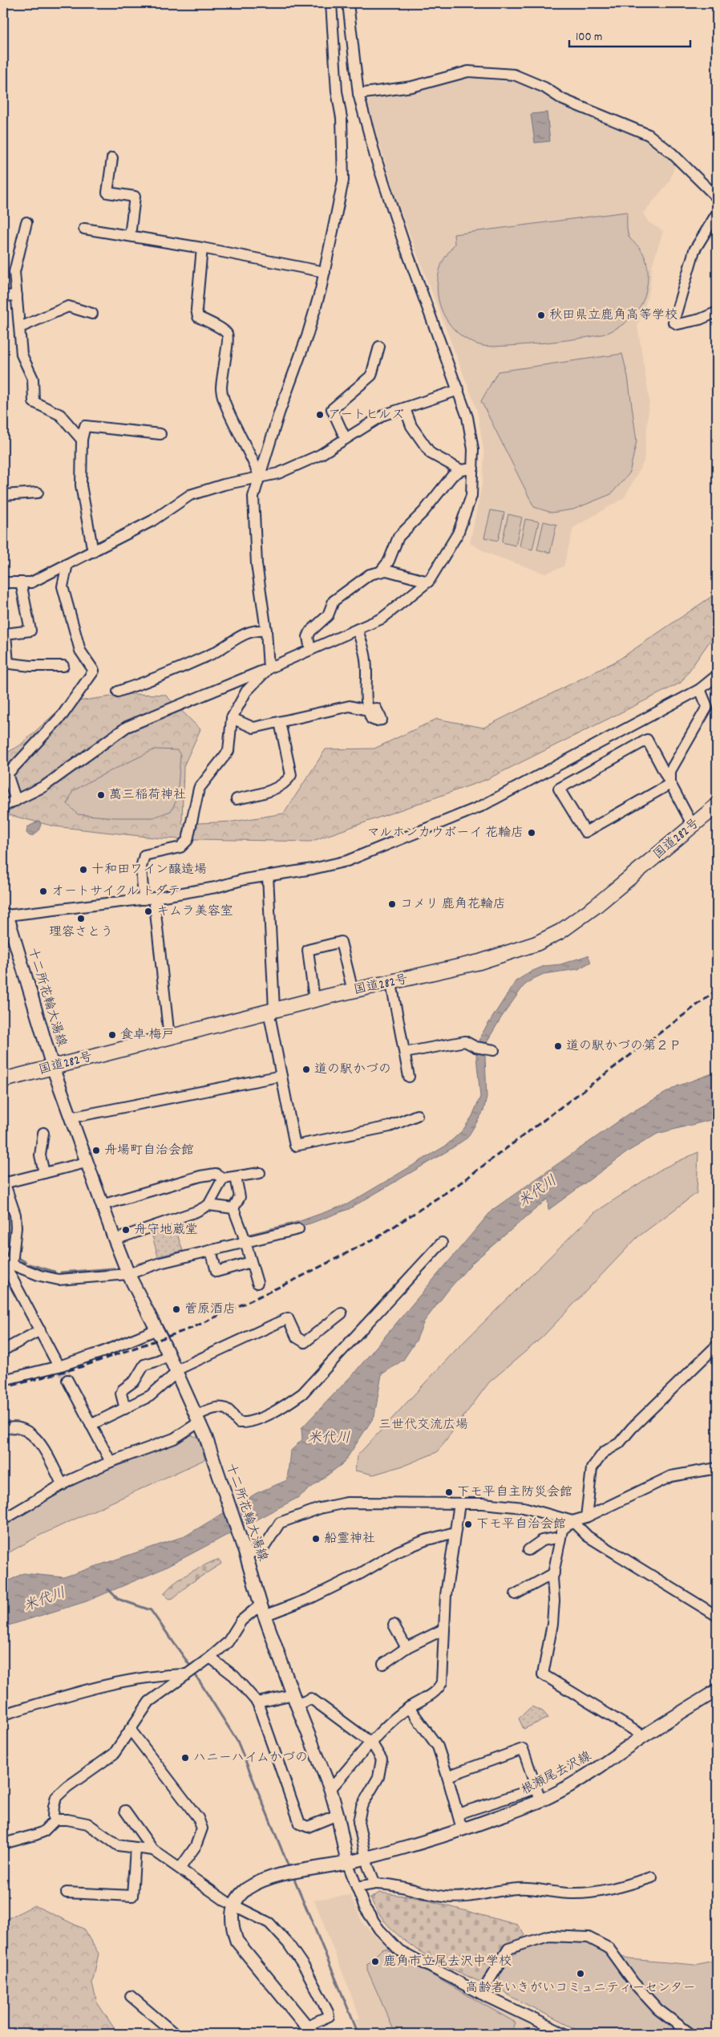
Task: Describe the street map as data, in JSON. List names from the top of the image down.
{
  "streets": {
    "highway": ["国道282号"],
    "main road": ["十二所花輪大湯線", "根瀬尾去沢線"]
  },
  "crossings": [
    ["国道282号", "十二所花輪大湯線"],
    ["十二所花輪大湯線", "根瀬尾去沢線"]
  ],
  "water": ["米代川"],
  "parks": ["三世代交流広場"],
  "places": [
    "秋田県立鹿角高等学校",
    "アートヒルズ",
    "萬三稲荷神社",
    "マルホンカウボーイ 花輪店",
    "十和田ワイン醸造場",
    "オートサイクル トダテ",
    "コメリ 鹿角花輪店",
    "キムラ美容室",
    "理容さとう",
    "食卓 梅戸",
    "道の駅かづの第２Ｐ",
    "道の駅かづの",
    "舟場町自治会館",
    "舟守地蔵堂",
    "菅原酒店",
    "下モ平自主防災会館",
    "下モ平自治会館",
    "船霊神社",
    "ハニーハイムかづの",
    "鹿角市立尾去沢中学校",
    "高齢者いきがいコミュニティーセンター"
  ],
  "scale_bar": "100 m"
}
